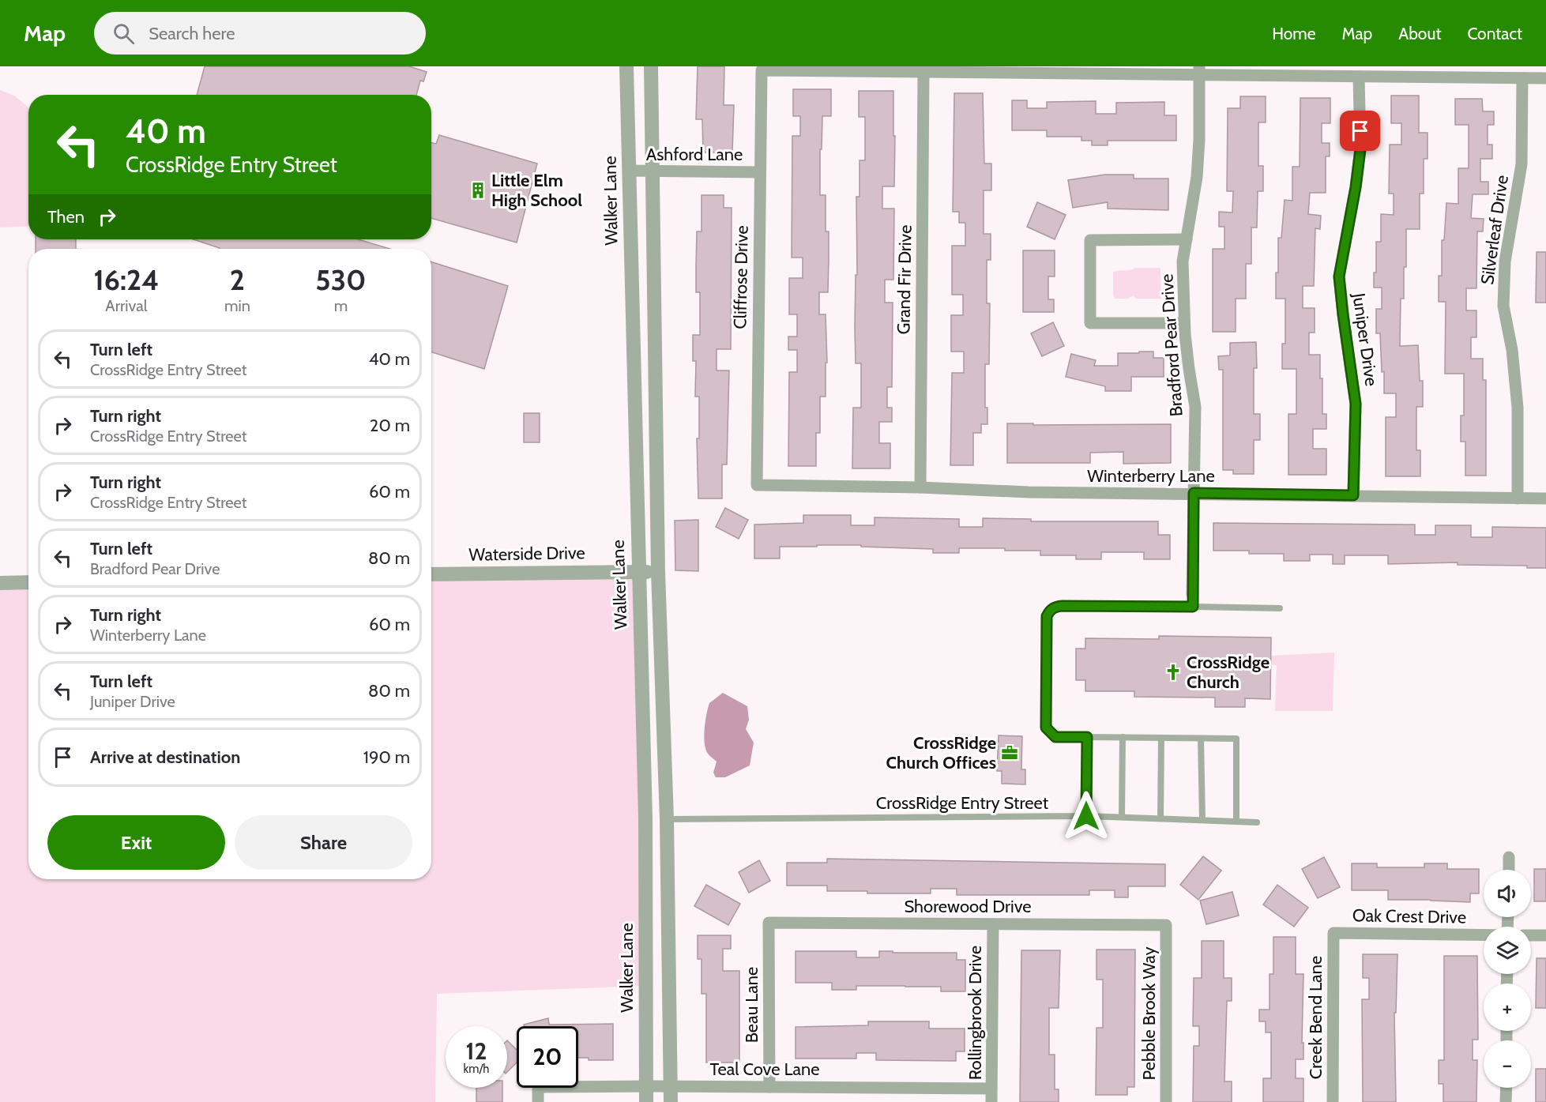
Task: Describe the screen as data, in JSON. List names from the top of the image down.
{
  "streets": {
    "street": [
      "Ashford Lane",
      "Walker Lane",
      "Silverleaf Drive",
      "Cliffrose Drive",
      "Grand Fir Drive",
      "Juniper Drive",
      "Bradford Pear Drive",
      "Winterberry Lane",
      "Waterside Drive",
      "Shorewood Drive",
      "Oak Crest Drive",
      "Beau Lane",
      "Rollingbrook Drive",
      "Pebble Brook Way",
      "Creek Bend Lane",
      "Teal Cove Lane"
    ],
    "lane": ["CrossRidge Entry Street"]
  },
  "crossings": [
    ["Ashford Lane", "Walker Lane"],
    ["Ashford Lane", "Cliffrose Drive"],
    ["Walker Lane", "Waterside Drive"],
    ["Walker Lane", "CrossRidge Entry Street"],
    ["Walker Lane", "Teal Cove Lane"],
    ["Silverleaf Drive", "Winterberry Lane"],
    ["Cliffrose Drive", "Grand Fir Drive"],
    ["Cliffrose Drive", "Winterberry Lane"],
    ["Grand Fir Drive", "Winterberry Lane"],
    ["Juniper Drive", "Winterberry Lane"],
    ["Bradford Pear Drive", "Winterberry Lane"],
    ["Shorewood Drive", "Beau Lane"],
    ["Shorewood Drive", "Rollingbrook Drive"],
    ["Shorewood Drive", "Pebble Brook Way"],
    ["Oak Crest Drive", "Creek Bend Lane"],
    ["Beau Lane", "Teal Cove Lane"],
    ["Rollingbrook Drive", "Teal Cove Lane"]
  ],
  "places": {
    "building": ["Little Elm High School"],
    "church": ["CrossRidge Church"],
    "office": ["CrossRidge Church Offices"]
  },
  "page": {
    "header": "Map",
    "search": "Search here",
    "nav": [
      "Home",
      "Map",
      "About",
      "Contact"
    ],
    "turn": ["40 m", "CrossRidge Entry Street"],
    "then": "Then",
    "eta": [
      "16:24",
      "Arrival",
      "2",
      "min",
      "530",
      "m"
    ],
    "list": [
      {
        "name": "Turn left",
        "note": "CrossRidge Entry Street",
        "value": "40 m"
      },
      {
        "name": "Turn right",
        "note": "CrossRidge Entry Street",
        "value": "20 m"
      },
      {
        "name": "Turn right",
        "note": "CrossRidge Entry Street",
        "value": "60 m"
      },
      {
        "name": "Turn left",
        "note": "Bradford Pear Drive",
        "value": "80 m"
      },
      {
        "name": "Turn right",
        "note": "Winterberry Lane",
        "value": "60 m"
      },
      {
        "name": "Turn left",
        "note": "Juniper Drive",
        "value": "80 m"
      },
      {
        "name": "Arrive at destination",
        "value": "190 m"
      }
    ],
    "buttons": ["Exit", "Share"],
    "map_buttons": ["+", "−"],
    "speed": "12 km/h",
    "limit": "20"
  }
}
